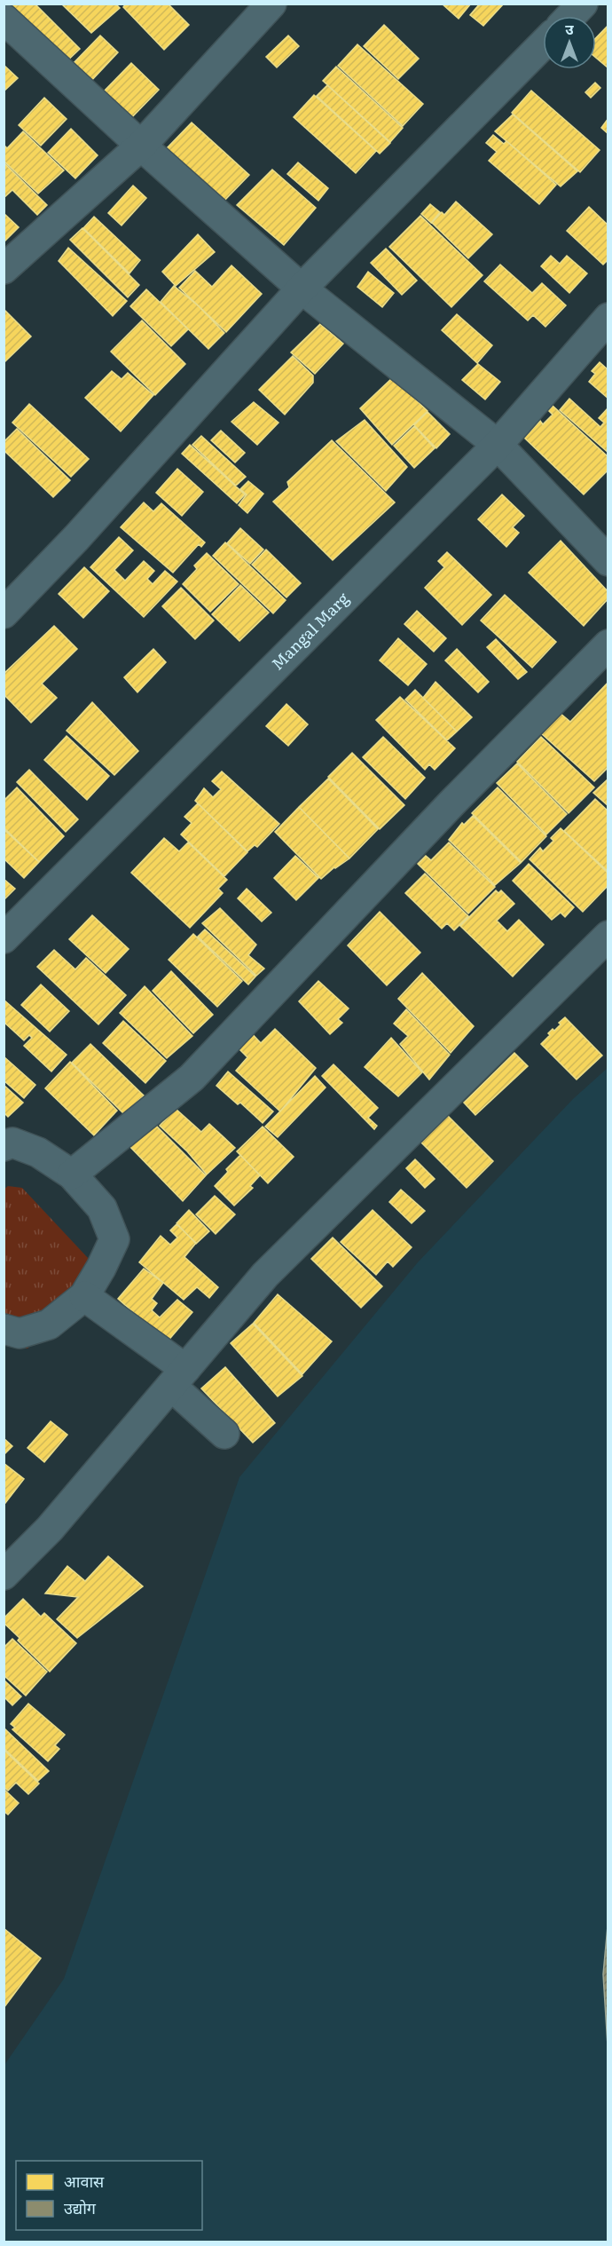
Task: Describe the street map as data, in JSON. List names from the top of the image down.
{
  "streets": {
    "street": ["Mangal Marg"]
  },
  "legend": ["आवास", "उद्योग"],
  "north": "top"
}
